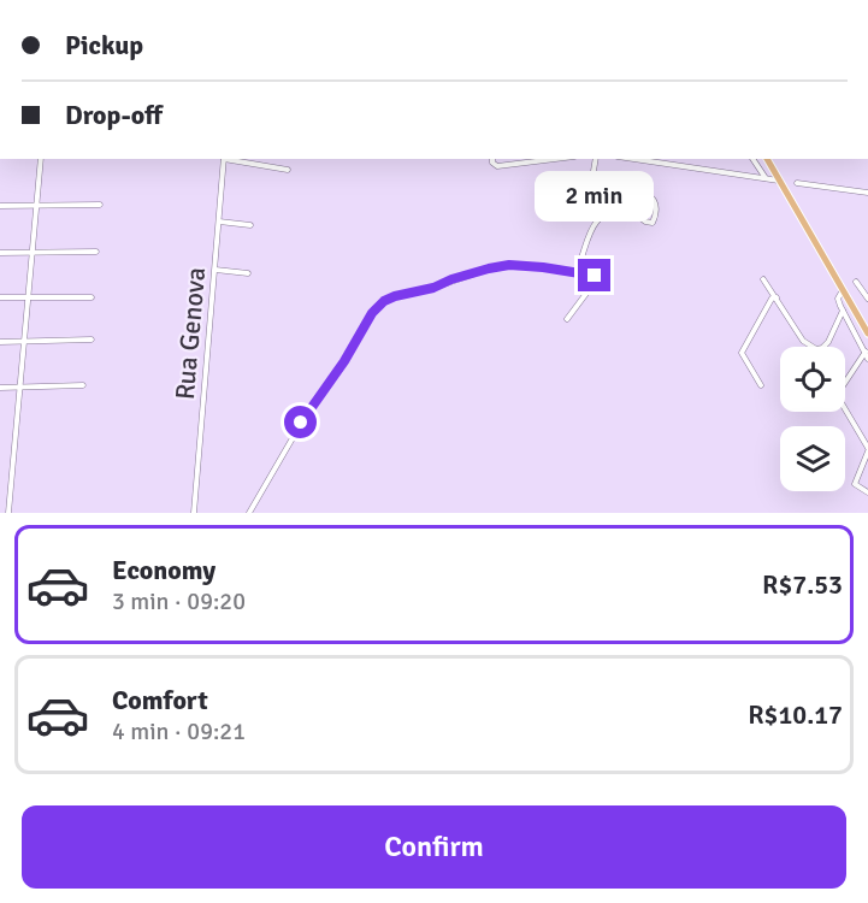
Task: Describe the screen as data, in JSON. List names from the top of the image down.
{
  "streets": {
    "street": ["Rua Genova"]
  },
  "page": {
    "banner": ["Pickup", "Drop-off"],
    "bubble": "2 min",
    "list": [
      {
        "name": "Economy",
        "note": "3 min · 09:20",
        "value": "R$7.53"
      },
      {
        "name": "Comfort",
        "note": "4 min · 09:21",
        "value": "R$10.17"
      }
    ],
    "buttons": "Confirm"
  }
}
